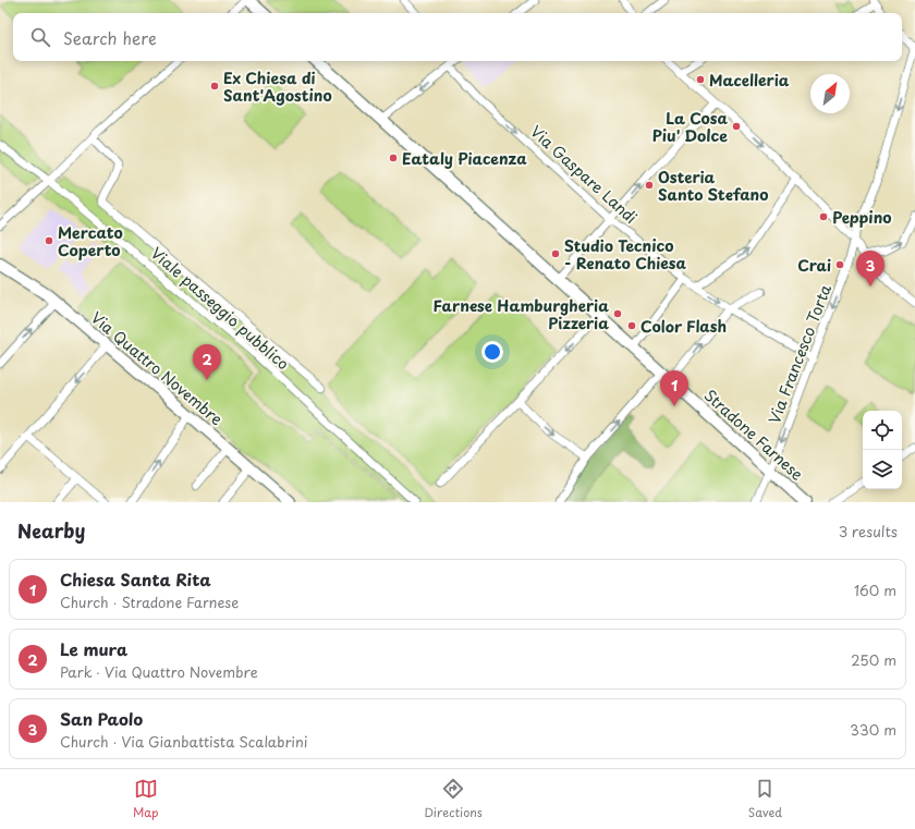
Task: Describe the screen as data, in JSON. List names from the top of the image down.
{
  "streets": {
    "street": [
      "Via Gaspare Landi",
      "Viale passeggio pubblico",
      "Via Francesco Torta",
      "Via Quattro Novembre",
      "Stradone Farnese"
    ]
  },
  "crossings": [
    ["Via Gaspare Landi", "Via Francesco Torta"],
    ["Via Francesco Torta", "Stradone Farnese"]
  ],
  "one_way": ["Via Gaspare Landi", "Via Francesco Torta"],
  "places": [
    "Macelleria",
    "Ex Chiesa di Sant'Agostino",
    "La Cosa Piu' Dolce",
    "Eataly Piacenza",
    "Osteria Santo Stefano",
    "Peppino",
    "Mercato Coperto",
    "Studio Tecnico - Renato Chiesa",
    "Crai",
    "Farnese Hamburgheria Pizzeria",
    "Color Flash"
  ],
  "north": "top right",
  "page": {
    "search": "Search here",
    "pins": ["3", "2", "1"],
    "heading": ["Nearby", "3 results"],
    "list": [
      {
        "mark": "1",
        "name": "Chiesa Santa Rita",
        "note": "Church · Stradone Farnese",
        "value": "160 m"
      },
      {
        "mark": "2",
        "name": "Le mura",
        "note": "Park · Via Quattro Novembre",
        "value": "250 m"
      },
      {
        "mark": "3",
        "name": "San Paolo",
        "note": "Church · Via Gianbattista Scalabrini",
        "value": "330 m"
      }
    ],
    "nav": ["Map", "Directions", "Saved"]
  }
}
